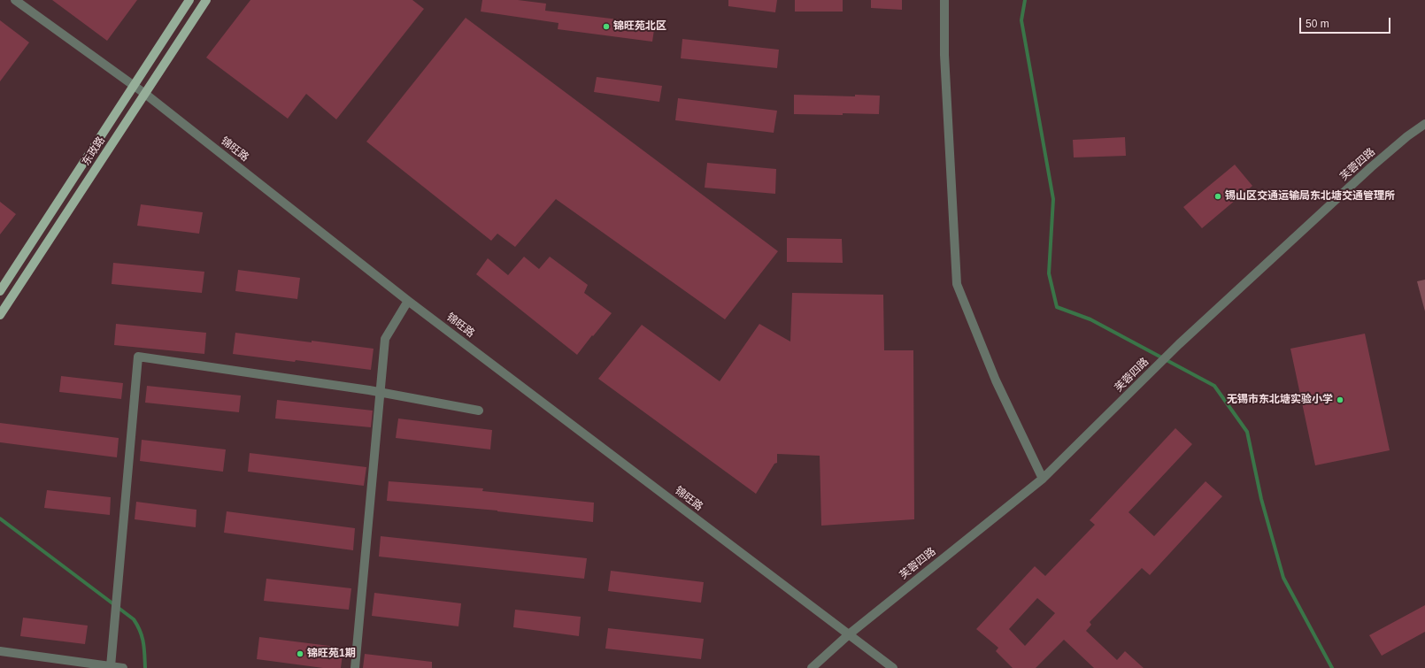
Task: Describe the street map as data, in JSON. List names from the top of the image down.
{
  "streets": {
    "main road": ["东政路"],
    "street": ["锦旺路", "芙蓉四路"]
  },
  "crossings": [
    ["锦旺路", "东政路"],
    ["锦旺路", "芙蓉四路"]
  ],
  "places": [
    "锦旺苑北区",
    "锡山区交通运输局东北塘交通管理所",
    "无锡市东北塘实验小学",
    "锦旺苑1期"
  ],
  "scale_bar": "50 m"
}
